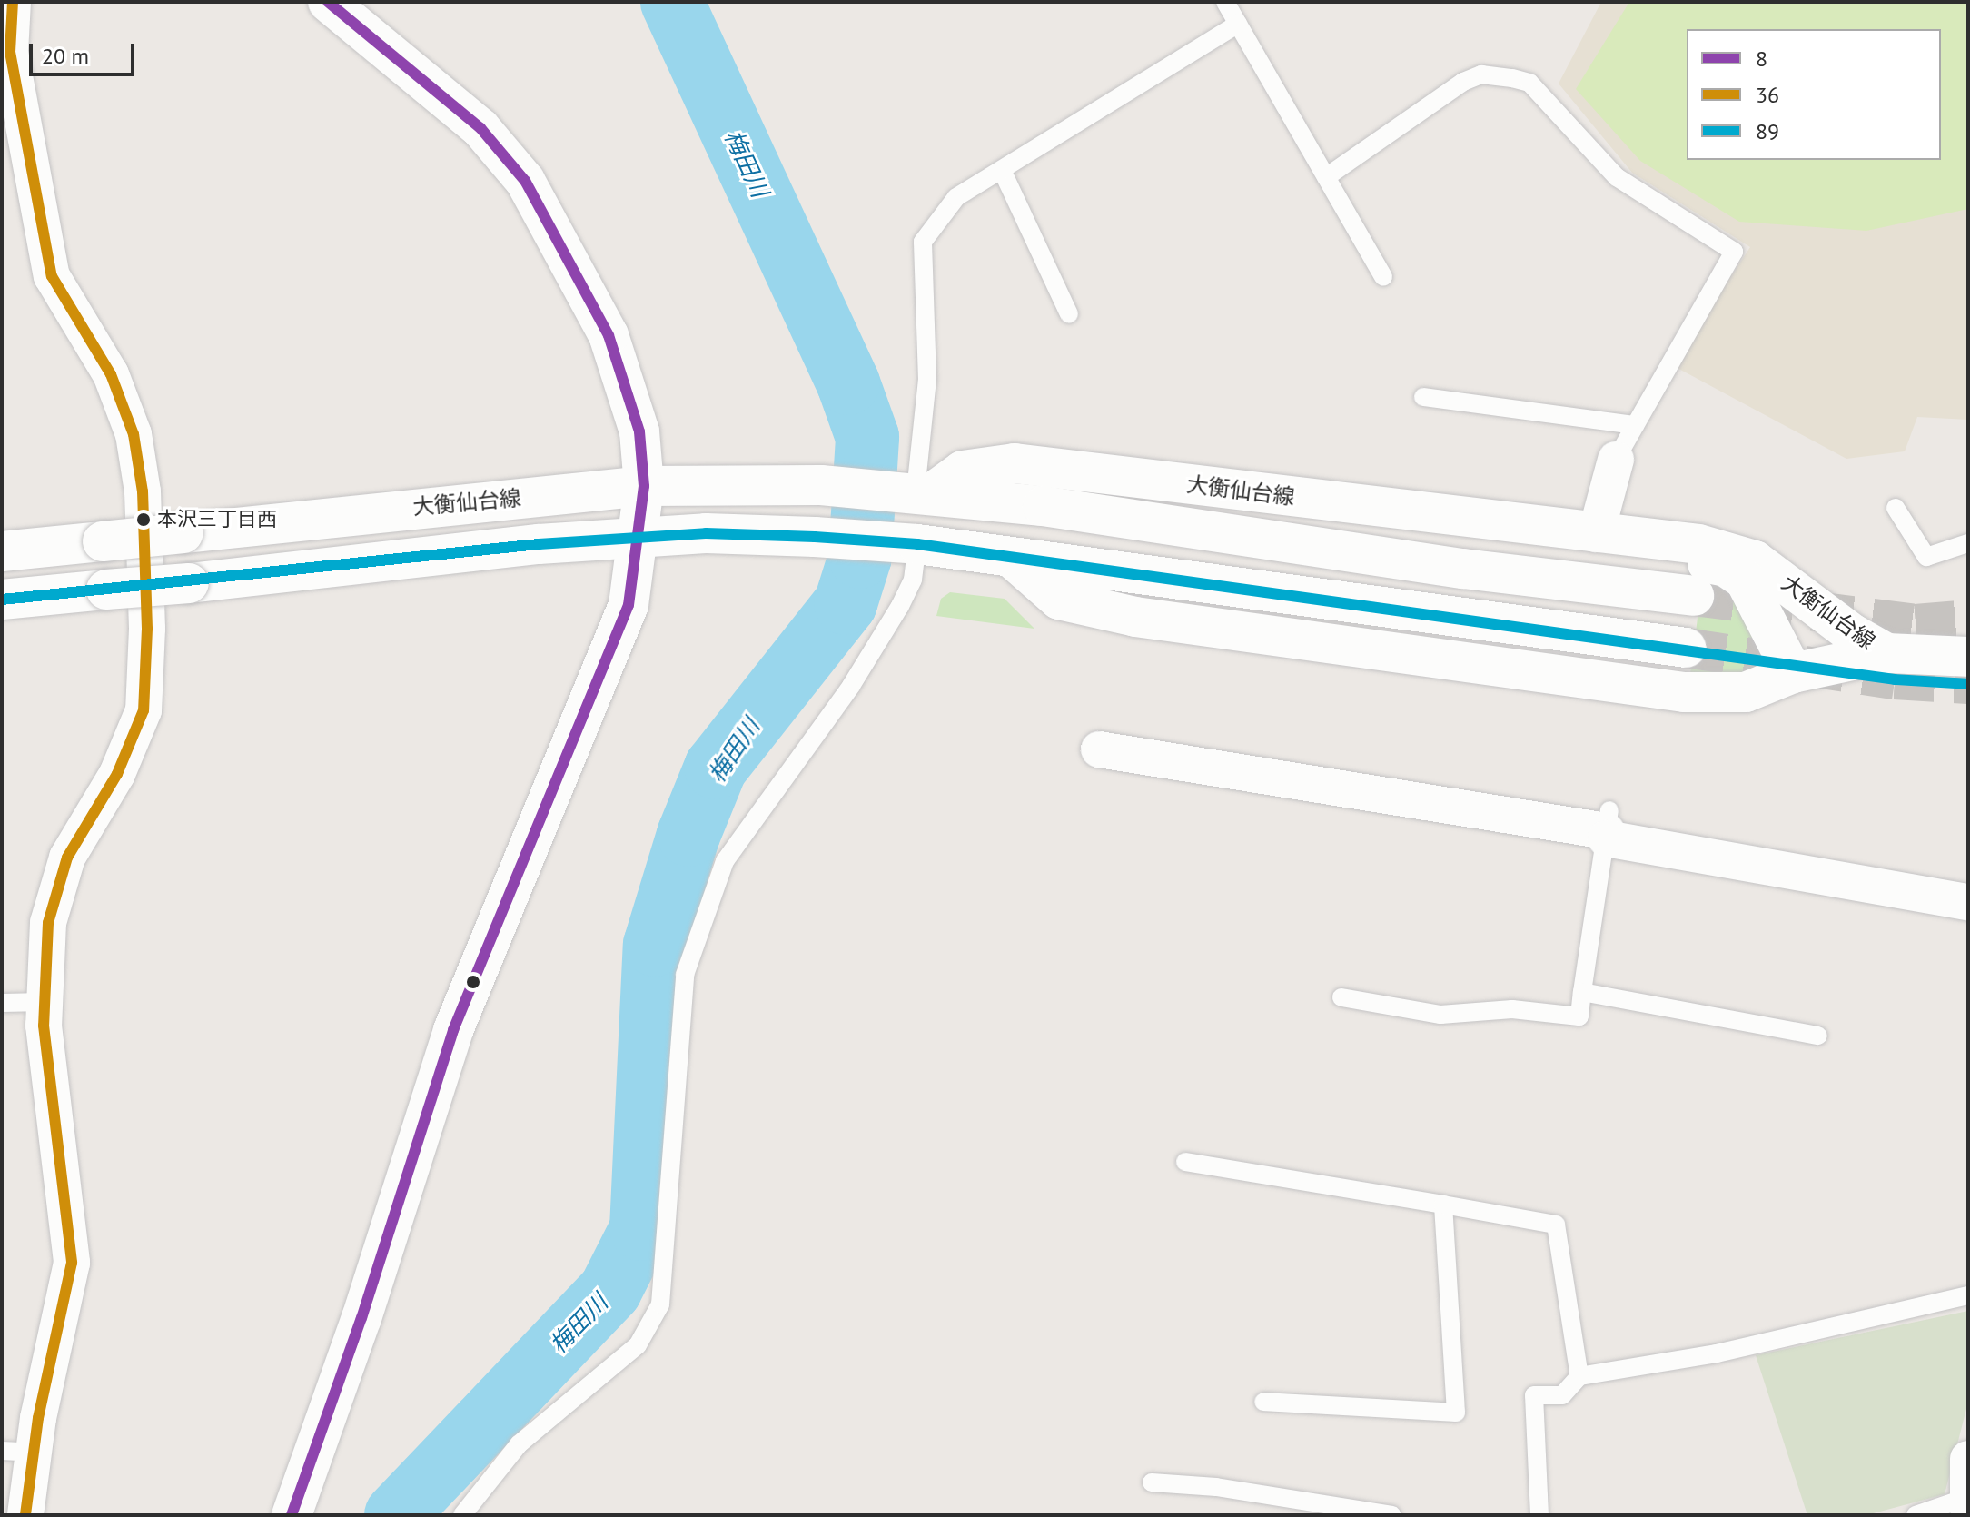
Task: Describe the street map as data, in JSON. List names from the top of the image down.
{
  "streets": {
    "main road": ["大衡仙台線"]
  },
  "water": ["梅田川"],
  "places": ["本沢三丁目西"],
  "lines": ["transit line 8", "transit line 36", "transit line 89"],
  "legend": ["8", "36", "89"],
  "scale_bar": "20 m"
}
